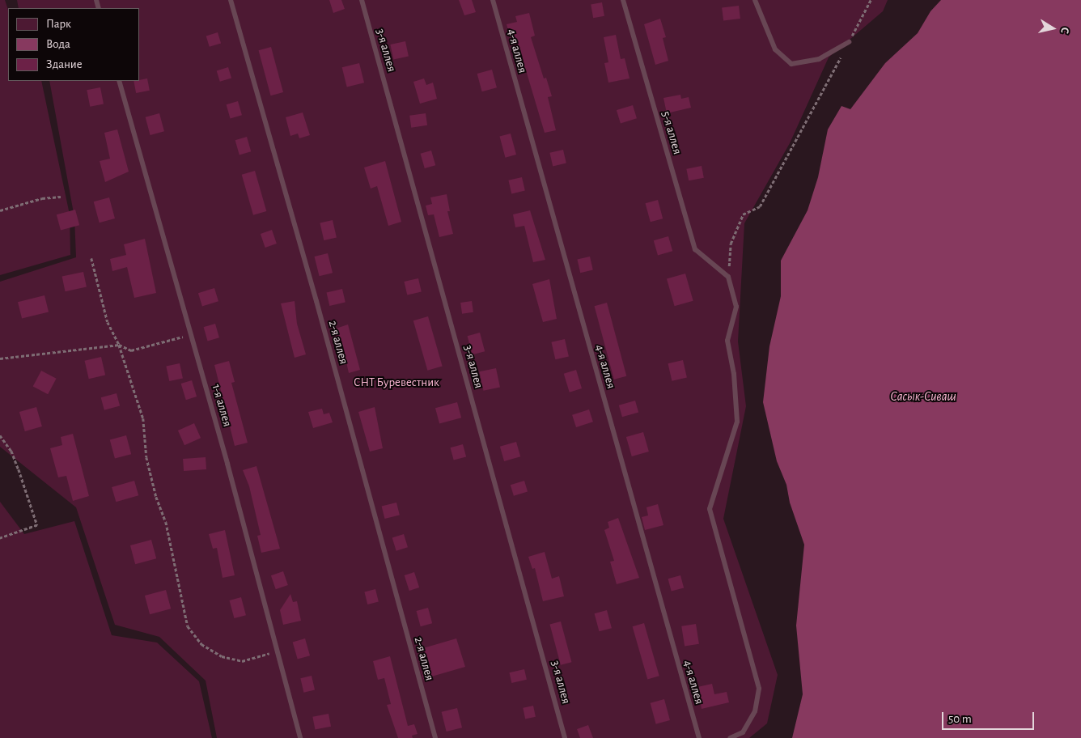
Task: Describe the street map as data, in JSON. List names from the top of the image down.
{
  "streets": {
    "lane": [
      "3-я аллея",
      "4-я аллея",
      "5-я аллея",
      "2-я аллея",
      "1-я аллея"
    ]
  },
  "water": ["Сасык-Сиваш"],
  "parks": ["СНТ Буревестник"],
  "legend": ["Парк", "Вода", "Здание"],
  "scale_bar": "50 m",
  "north": "right"
}
